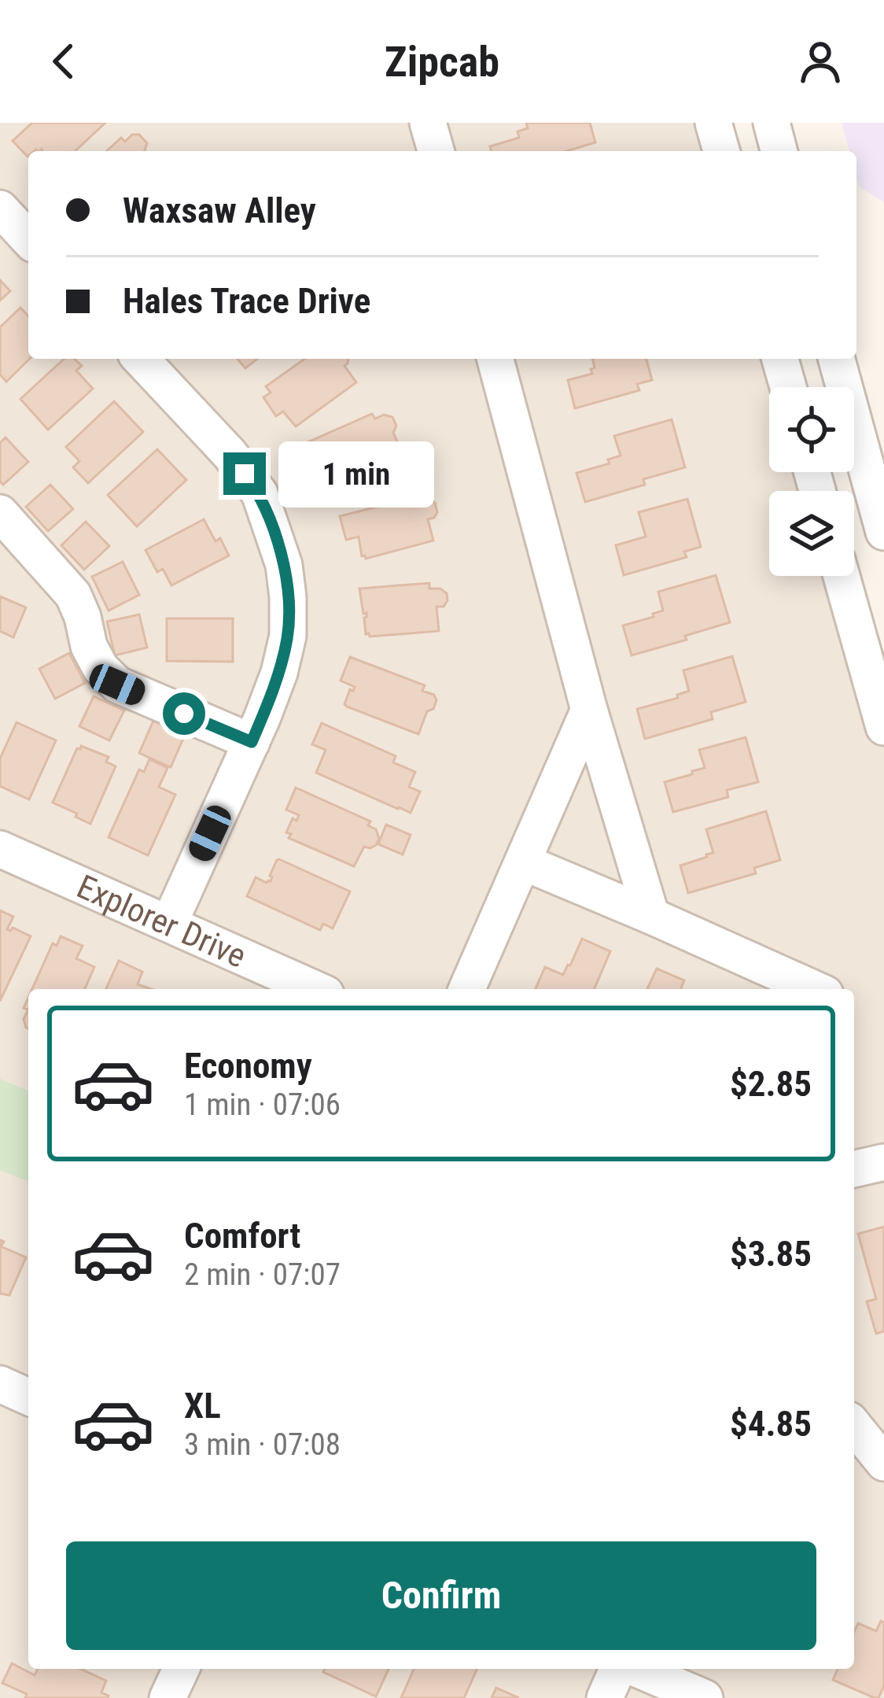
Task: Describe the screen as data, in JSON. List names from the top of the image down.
{
  "streets": {
    "street": ["Explorer Drive"]
  },
  "page": {
    "header": "Zipcab",
    "banner": ["Waxsaw Alley", "Hales Trace Drive"],
    "bubble": "1 min",
    "list": [
      {
        "name": "Economy",
        "note": "1 min · 07:06",
        "value": "$2.85"
      },
      {
        "name": "Comfort",
        "note": "2 min · 07:07",
        "value": "$3.85"
      },
      {
        "name": "XL",
        "note": "3 min · 07:08",
        "value": "$4.85"
      }
    ],
    "buttons": "Confirm"
  }
}
